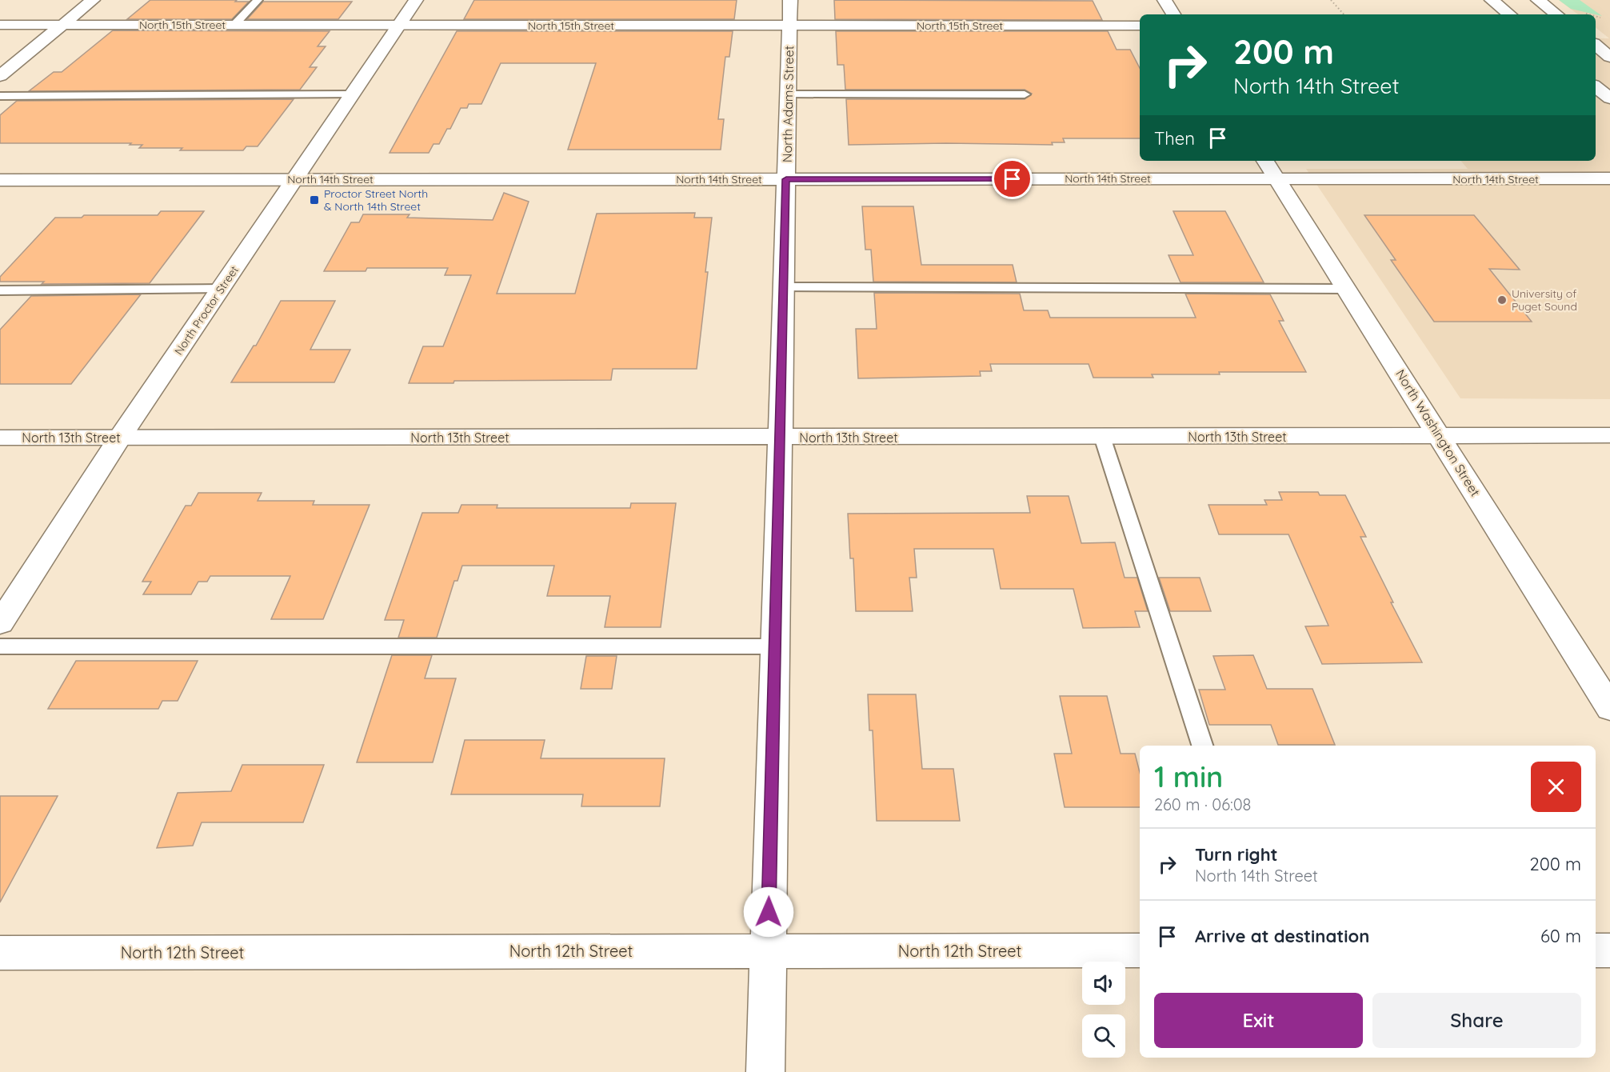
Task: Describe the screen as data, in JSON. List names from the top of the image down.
{
  "streets": {
    "street": [
      "North 15th Street",
      "North Adams Street",
      "North 14th Street",
      "North Proctor Street",
      "North Washington Street",
      "North 13th Street",
      "North 12th Street"
    ]
  },
  "crossings": [
    ["North 15th Street", "North Adams Street"],
    ["North 15th Street", "North Proctor Street"],
    ["North Adams Street", "North 14th Street"],
    ["North Adams Street", "North 13th Street"],
    ["North Adams Street", "North 12th Street"],
    ["North 14th Street", "North Proctor Street"],
    ["North 14th Street", "North Washington Street"],
    ["North Proctor Street", "North 13th Street"],
    ["North Washington Street", "North 13th Street"]
  ],
  "places": {
    "transit": ["Proctor Street North & North 14th Street"],
    "other": ["University of Puget Sound"]
  },
  "page": {
    "turn": ["200 m", "North 14th Street"],
    "then": "Then",
    "heading": ["1 min", "260 m · 06:08"],
    "list": [
      {
        "name": "Turn right",
        "note": "North 14th Street",
        "value": "200 m"
      },
      {
        "name": "Arrive at destination",
        "value": "60 m"
      }
    ],
    "buttons": ["Exit", "Share"]
  }
}
